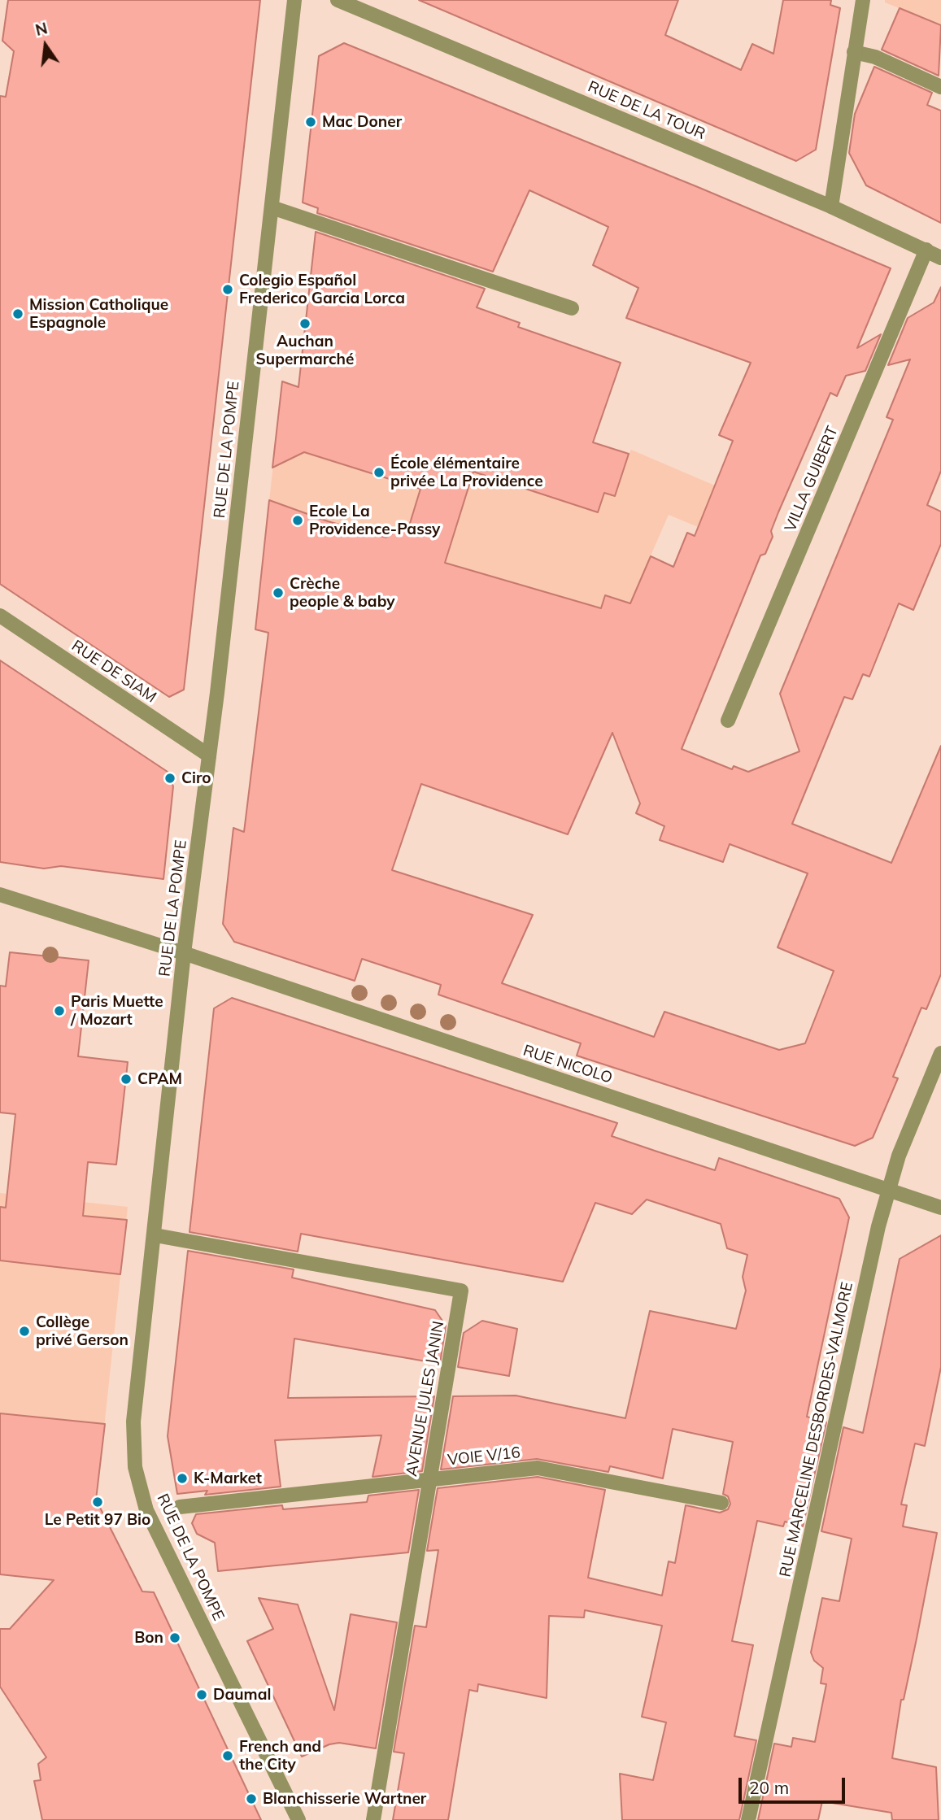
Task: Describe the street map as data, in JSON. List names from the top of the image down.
{
  "streets": {
    "street": [
      "RUE DE LA TOUR",
      "RUE DE LA POMPE",
      "VILLA GUIBERT",
      "RUE DE SIAM",
      "RUE NICOLO",
      "AVENUE JULES JANIN",
      "RUE MARCELINE DESBORDES-VALMORE",
      "VOIE V/16"
    ]
  },
  "crossings": [
    ["RUE DE LA TOUR", "VILLA GUIBERT"],
    ["RUE DE LA POMPE", "RUE DE SIAM"],
    ["RUE DE LA POMPE", "RUE NICOLO"],
    ["RUE DE LA POMPE", "AVENUE JULES JANIN"],
    ["RUE NICOLO", "RUE MARCELINE DESBORDES-VALMORE"]
  ],
  "places": [
    "Mac Doner",
    "Colegio Español Frederico Garcia Lorca",
    "Mission Catholique Espagnole",
    "Auchan Supermarché",
    "École élémentaire privée La Providence",
    "Ecole La Providence-Passy",
    "Crèche people & baby",
    "Ciro",
    "Paris Muette / Mozart",
    "CPAM",
    "Collège privé Gerson",
    "K-Market",
    "Le Petit 97 Bio",
    "Bon",
    "Daumal",
    "French and the City",
    "Blanchisserie Wartner"
  ],
  "scale_bar": "20 m",
  "north": "top"
}
